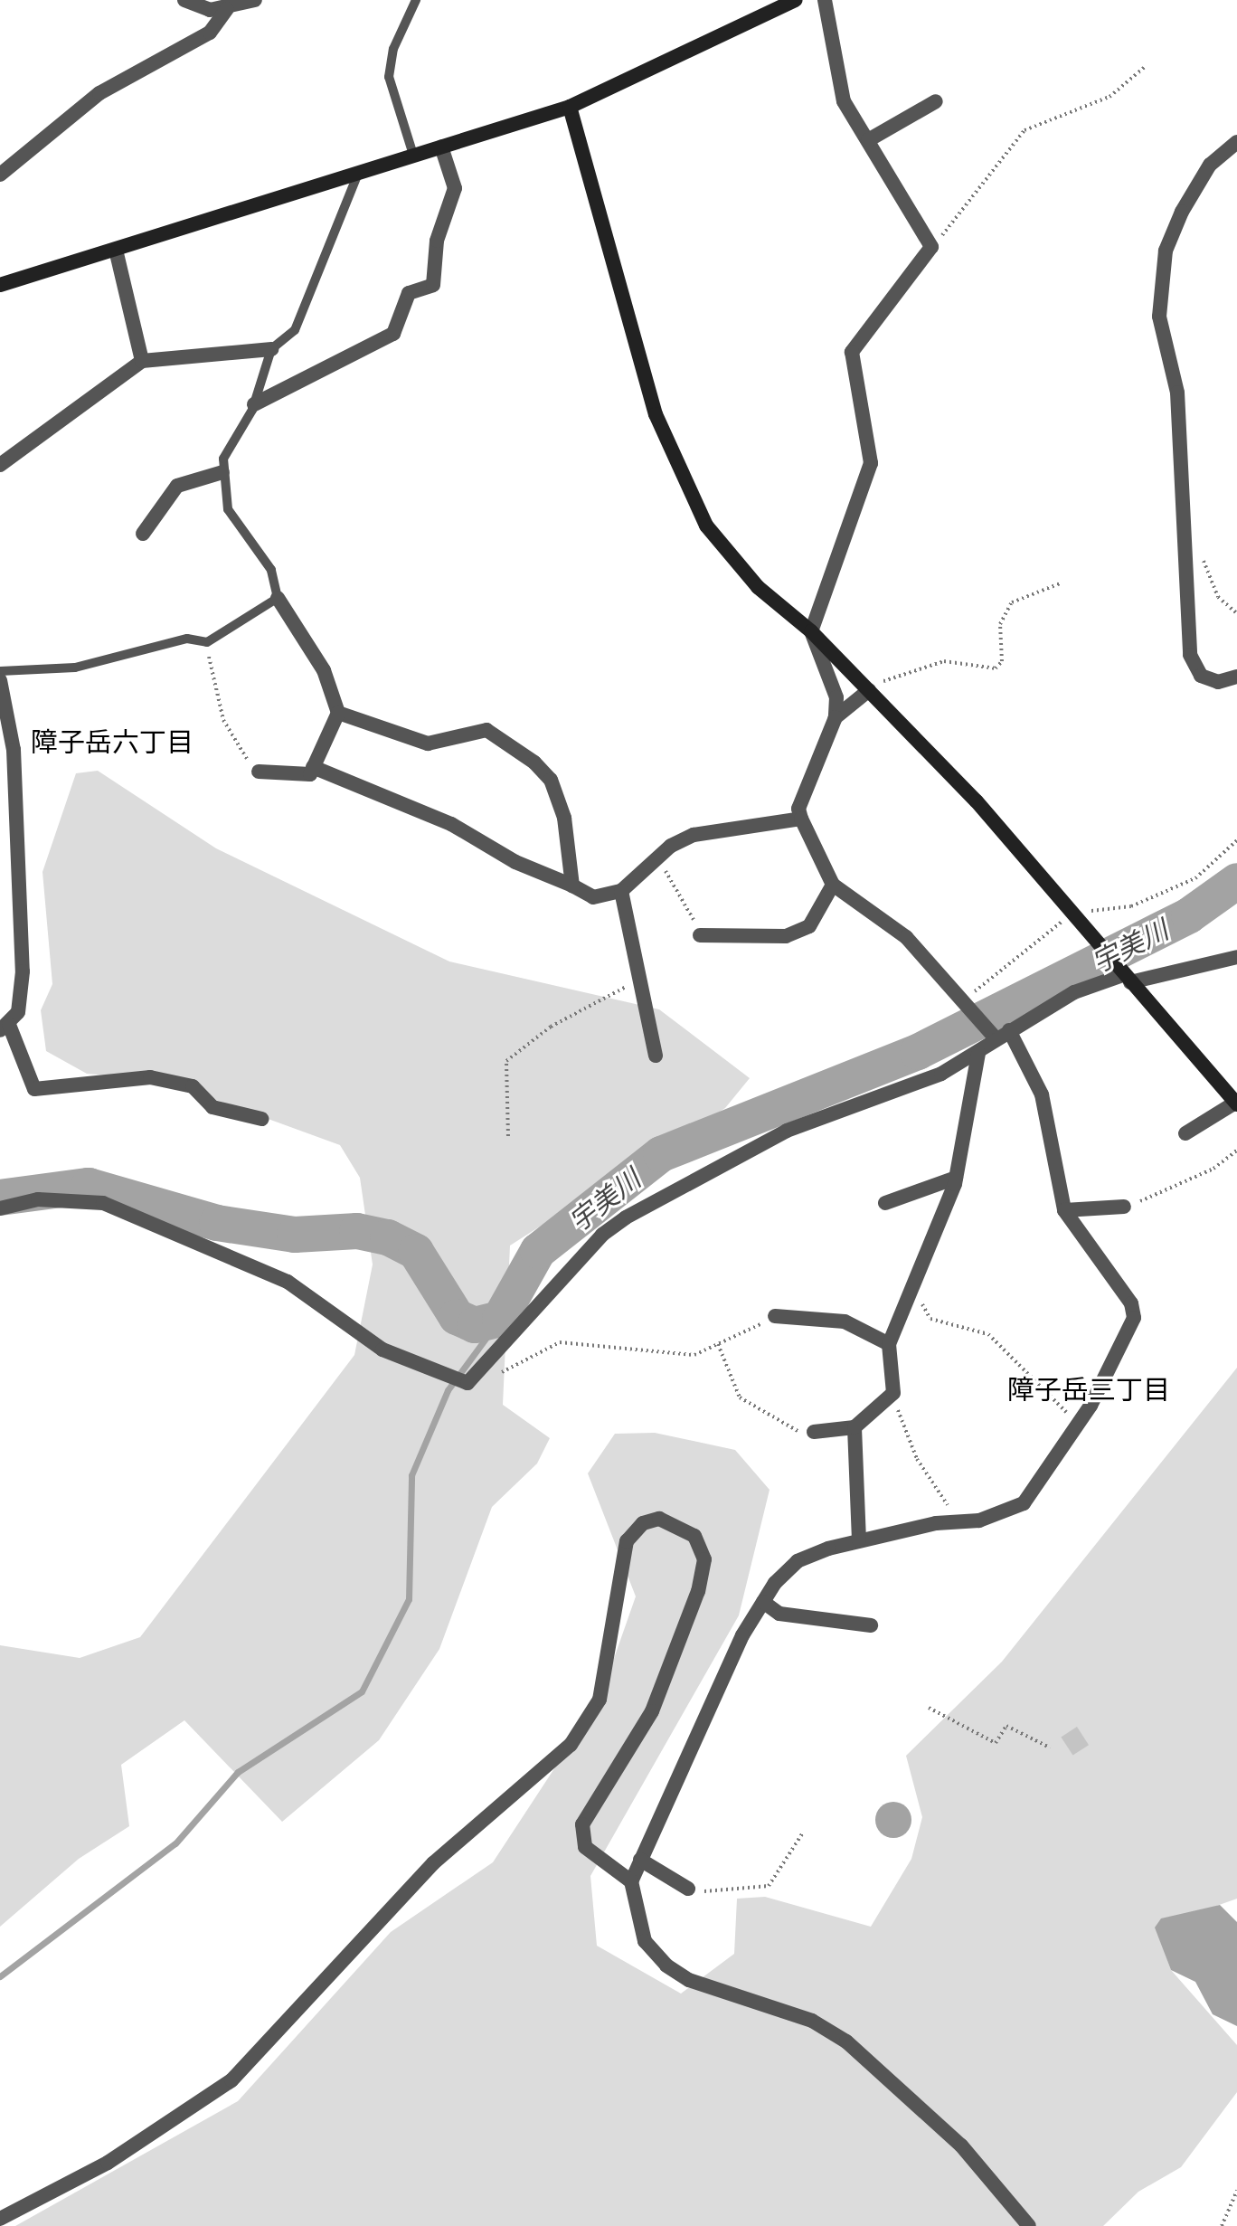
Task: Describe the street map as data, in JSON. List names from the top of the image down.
{
  "districts": ["障子岳六丁目", "障子岳三丁目"],
  "water": ["宇美川"]
}
